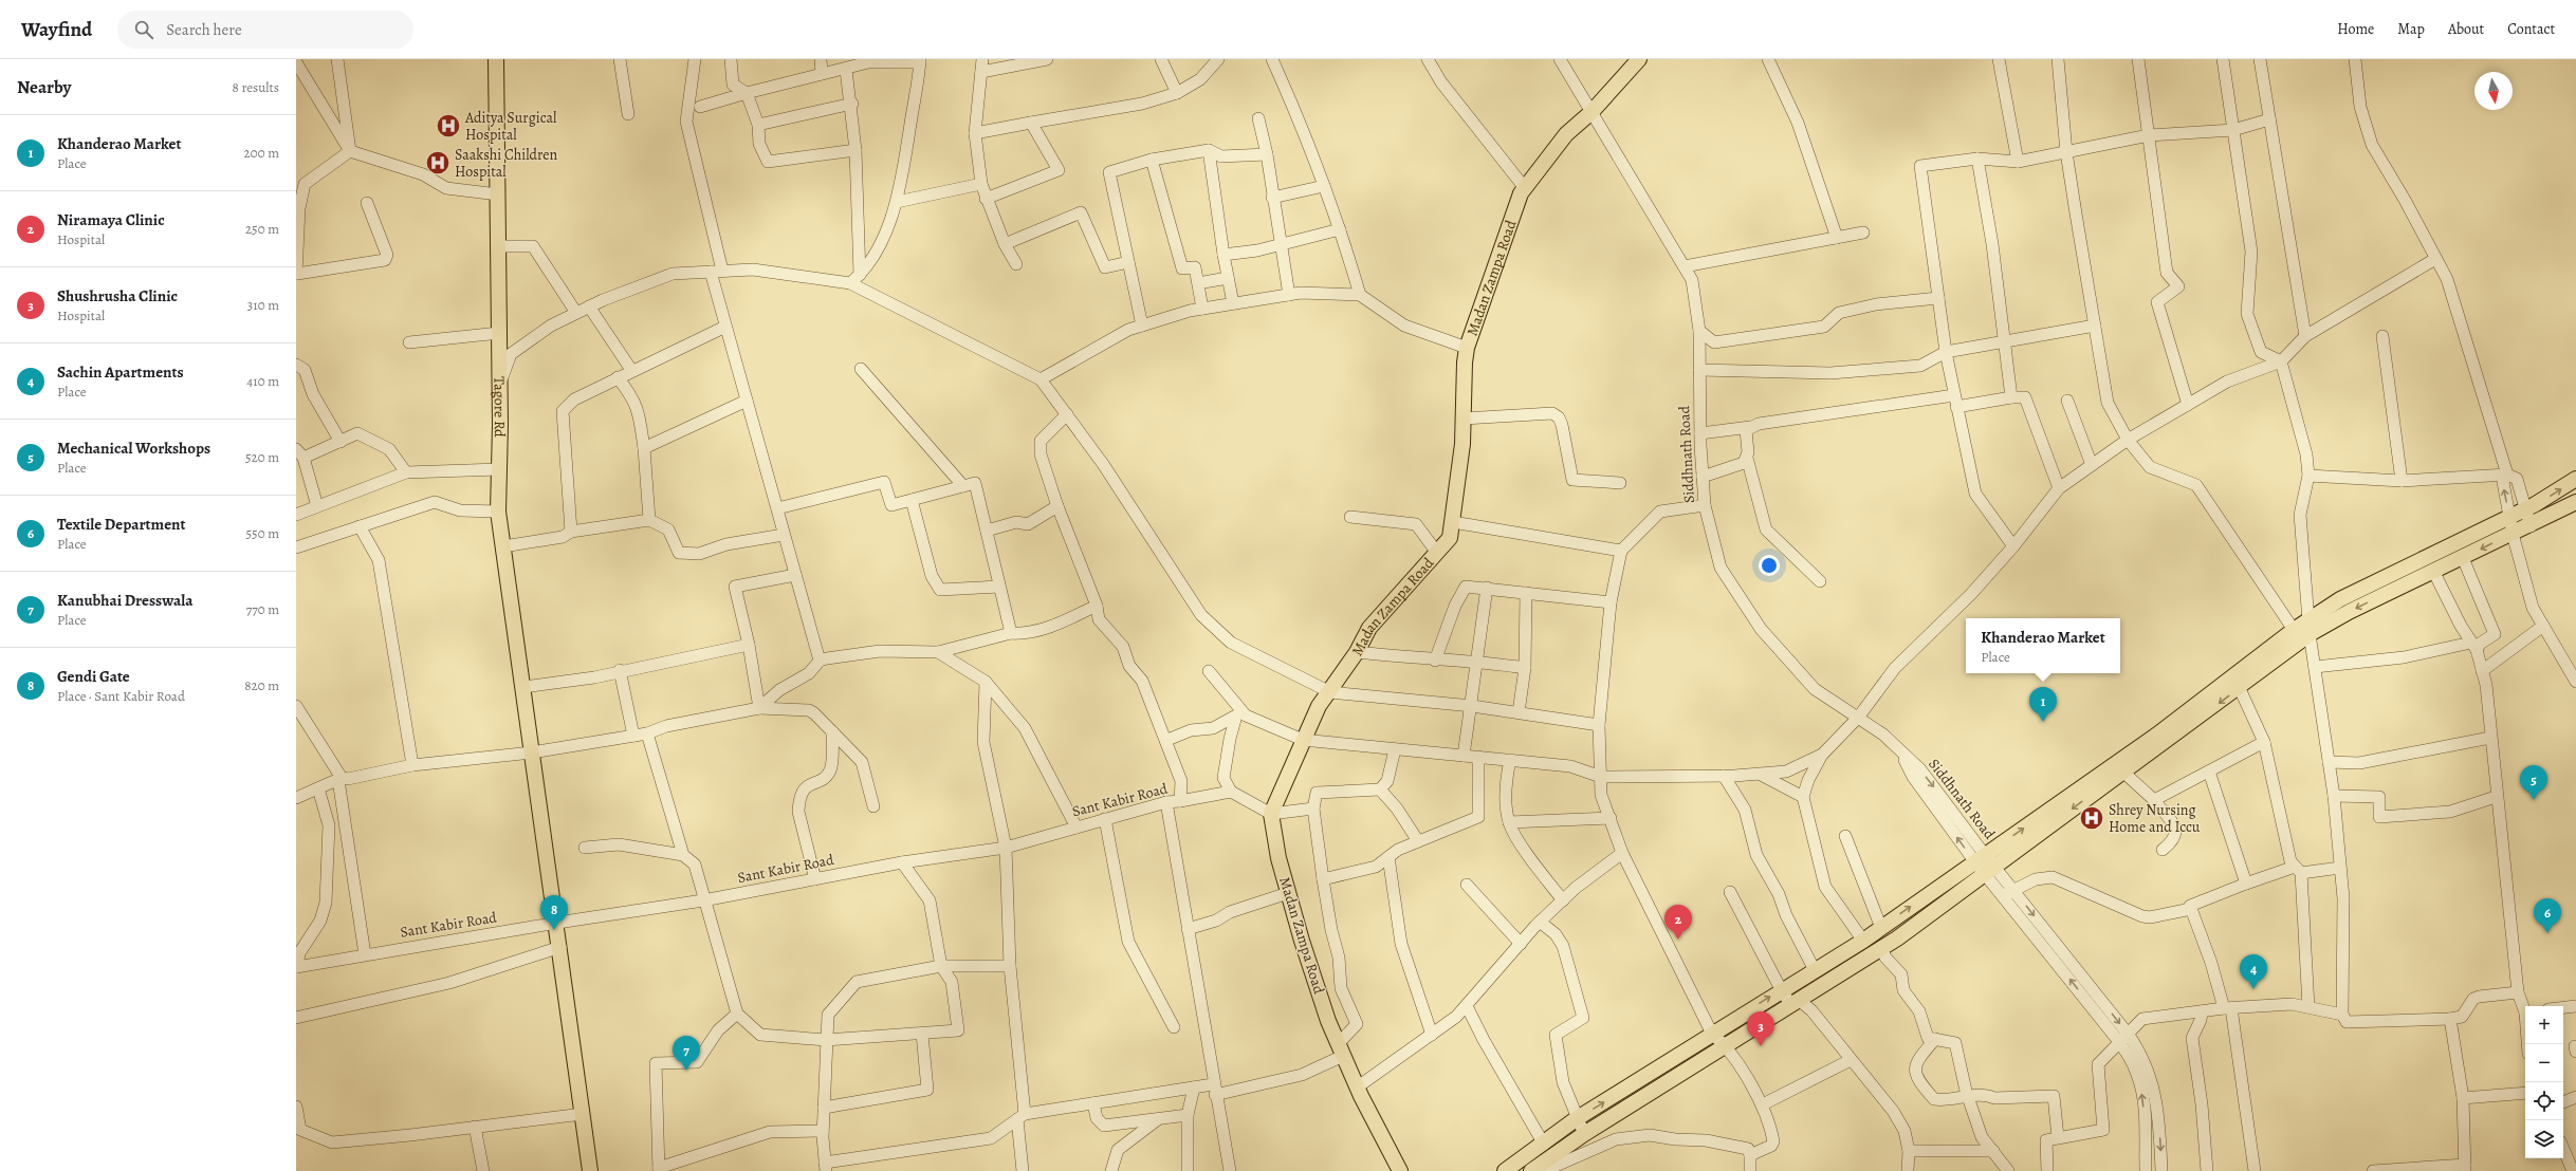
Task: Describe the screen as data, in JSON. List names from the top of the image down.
{
  "streets": {
    "main road": ["Madan Zampa Road", "Tagore Rd"],
    "street": ["Siddhnath Road", "Sant Kabir Road"]
  },
  "crossings": [
    ["Madan Zampa Road", "Siddhnath Road"],
    ["Tagore Rd", "Sant Kabir Road"]
  ],
  "places": {
    "hospital": ["Aditya Surgical Hospital", "Saakshi Children Hospital", "Shrey Nursing Home and Iccu"]
  },
  "north": "bottom",
  "page": {
    "header": "Wayfind",
    "search": "Search here",
    "nav": [
      "Home",
      "Map",
      "About",
      "Contact"
    ],
    "heading": ["Nearby", "8 results"],
    "list": [
      {
        "mark": "1",
        "name": "Khanderao Market",
        "note": "Place",
        "value": "200 m"
      },
      {
        "mark": "2",
        "name": "Niramaya Clinic",
        "note": "Hospital",
        "value": "250 m"
      },
      {
        "mark": "3",
        "name": "Shushrusha Clinic",
        "note": "Hospital",
        "value": "310 m"
      },
      {
        "mark": "4",
        "name": "Sachin Apartments",
        "note": "Place",
        "value": "410 m"
      },
      {
        "mark": "5",
        "name": "Mechanical Workshops",
        "note": "Place",
        "value": "520 m"
      },
      {
        "mark": "6",
        "name": "Textile Department",
        "note": "Place",
        "value": "550 m"
      },
      {
        "mark": "7",
        "name": "Kanubhai Dresswala",
        "note": "Place",
        "value": "770 m"
      },
      {
        "mark": "8",
        "name": "Gendi Gate",
        "note": "Place · Sant Kabir Road",
        "value": "820 m"
      }
    ],
    "popup": ["Khanderao Market", "Place"],
    "pins": [
      "1",
      "5",
      "8",
      "6",
      "2",
      "4",
      "3",
      "7"
    ],
    "map_buttons": ["+", "−"]
  }
}
